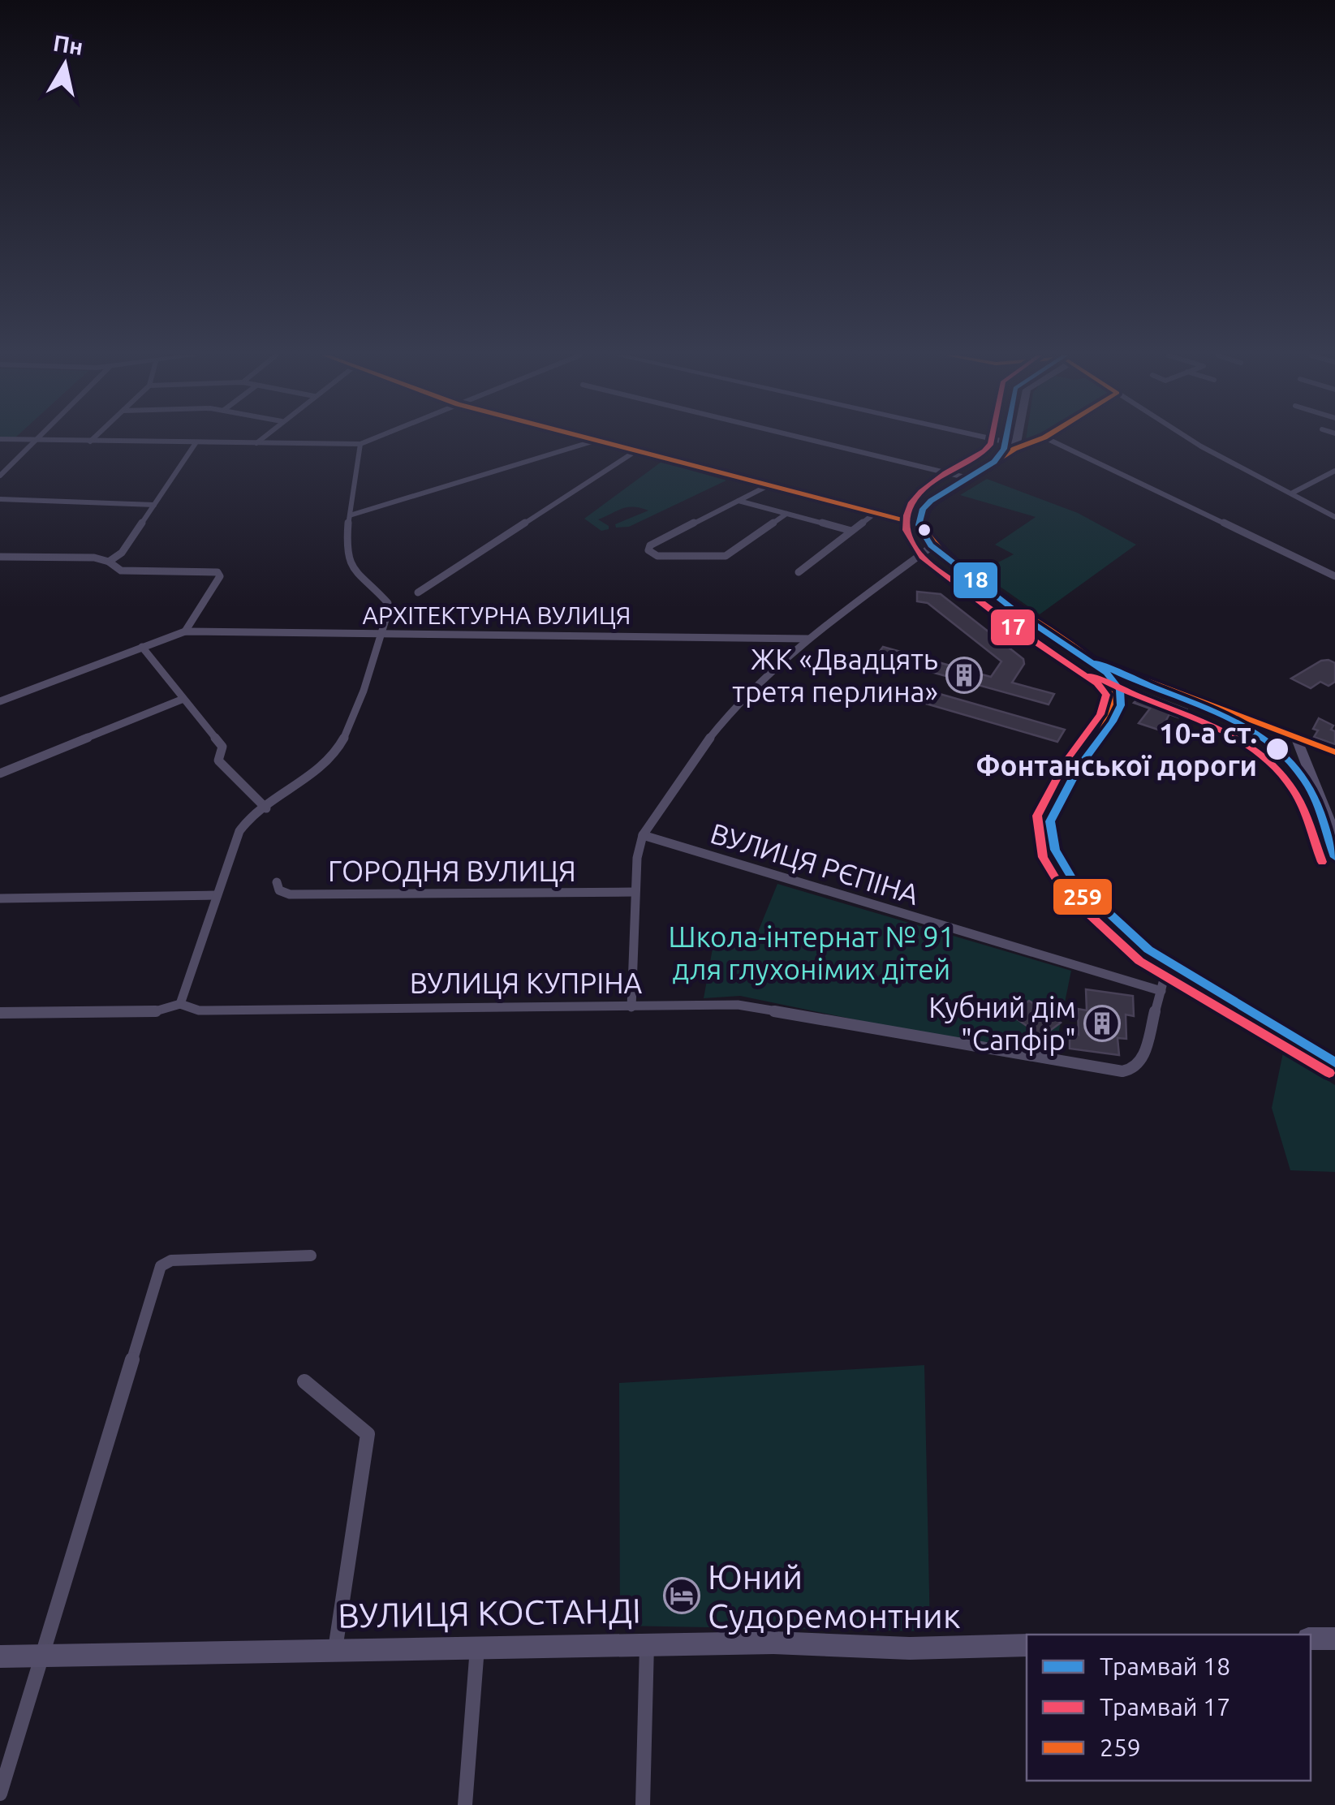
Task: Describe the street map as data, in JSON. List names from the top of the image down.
{
  "streets": {
    "main road": ["ВУЛИЦЯ КОСТАНДІ"],
    "street": [
      "АРХІТЕКТУРНА ВУЛИЦЯ",
      "ВУЛИЦЯ РЄПІНА",
      "ГОРОДНЯ ВУЛИЦЯ",
      "ВУЛИЦЯ КУПРІНА"
    ]
  },
  "crossings": [
    ["ВУЛИЦЯ РЄПІНА", "ВУЛИЦЯ КУПРІНА"]
  ],
  "parks": ["Школа-інтернат № 91 для глухонімих дітей"],
  "places": {
    "building": ["ЖК «Двадцять третя перлина»", "Кубний дім \"Сапфір\""],
    "other": ["10-а ст. Фонтанської дороги"],
    "hotel": ["Юний Судоремонтник"]
  },
  "lines": ["tram line 18", "tram line 17", "transit line 259"],
  "legend": ["Трамвай 18", "Трамвай 17", "259"],
  "north": "top"
}
